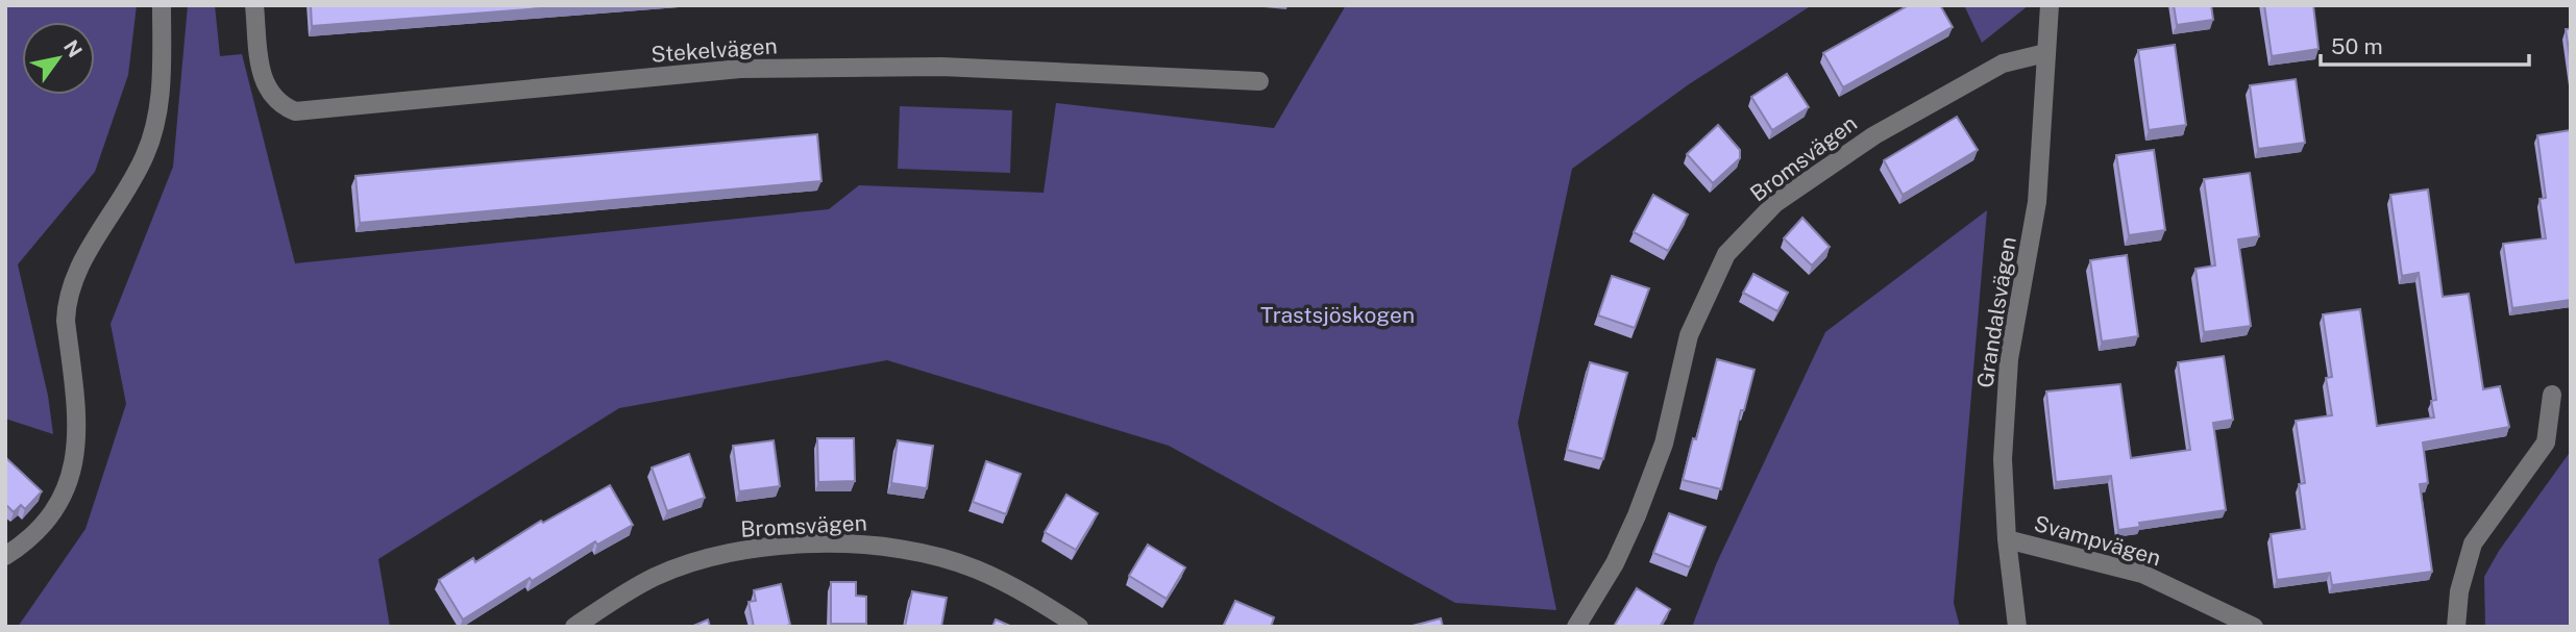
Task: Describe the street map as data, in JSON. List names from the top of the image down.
{
  "streets": {
    "street": [
      "Stekelvägen",
      "Bromsvägen",
      "Grandalsvägen",
      "Svampvägen"
    ]
  },
  "crossings": [
    ["Bromsvägen", "Grandalsvägen"],
    ["Grandalsvägen", "Svampvägen"]
  ],
  "parks": ["Trastsjöskogen"],
  "scale_bar": "50 m",
  "north": "top right"
}
